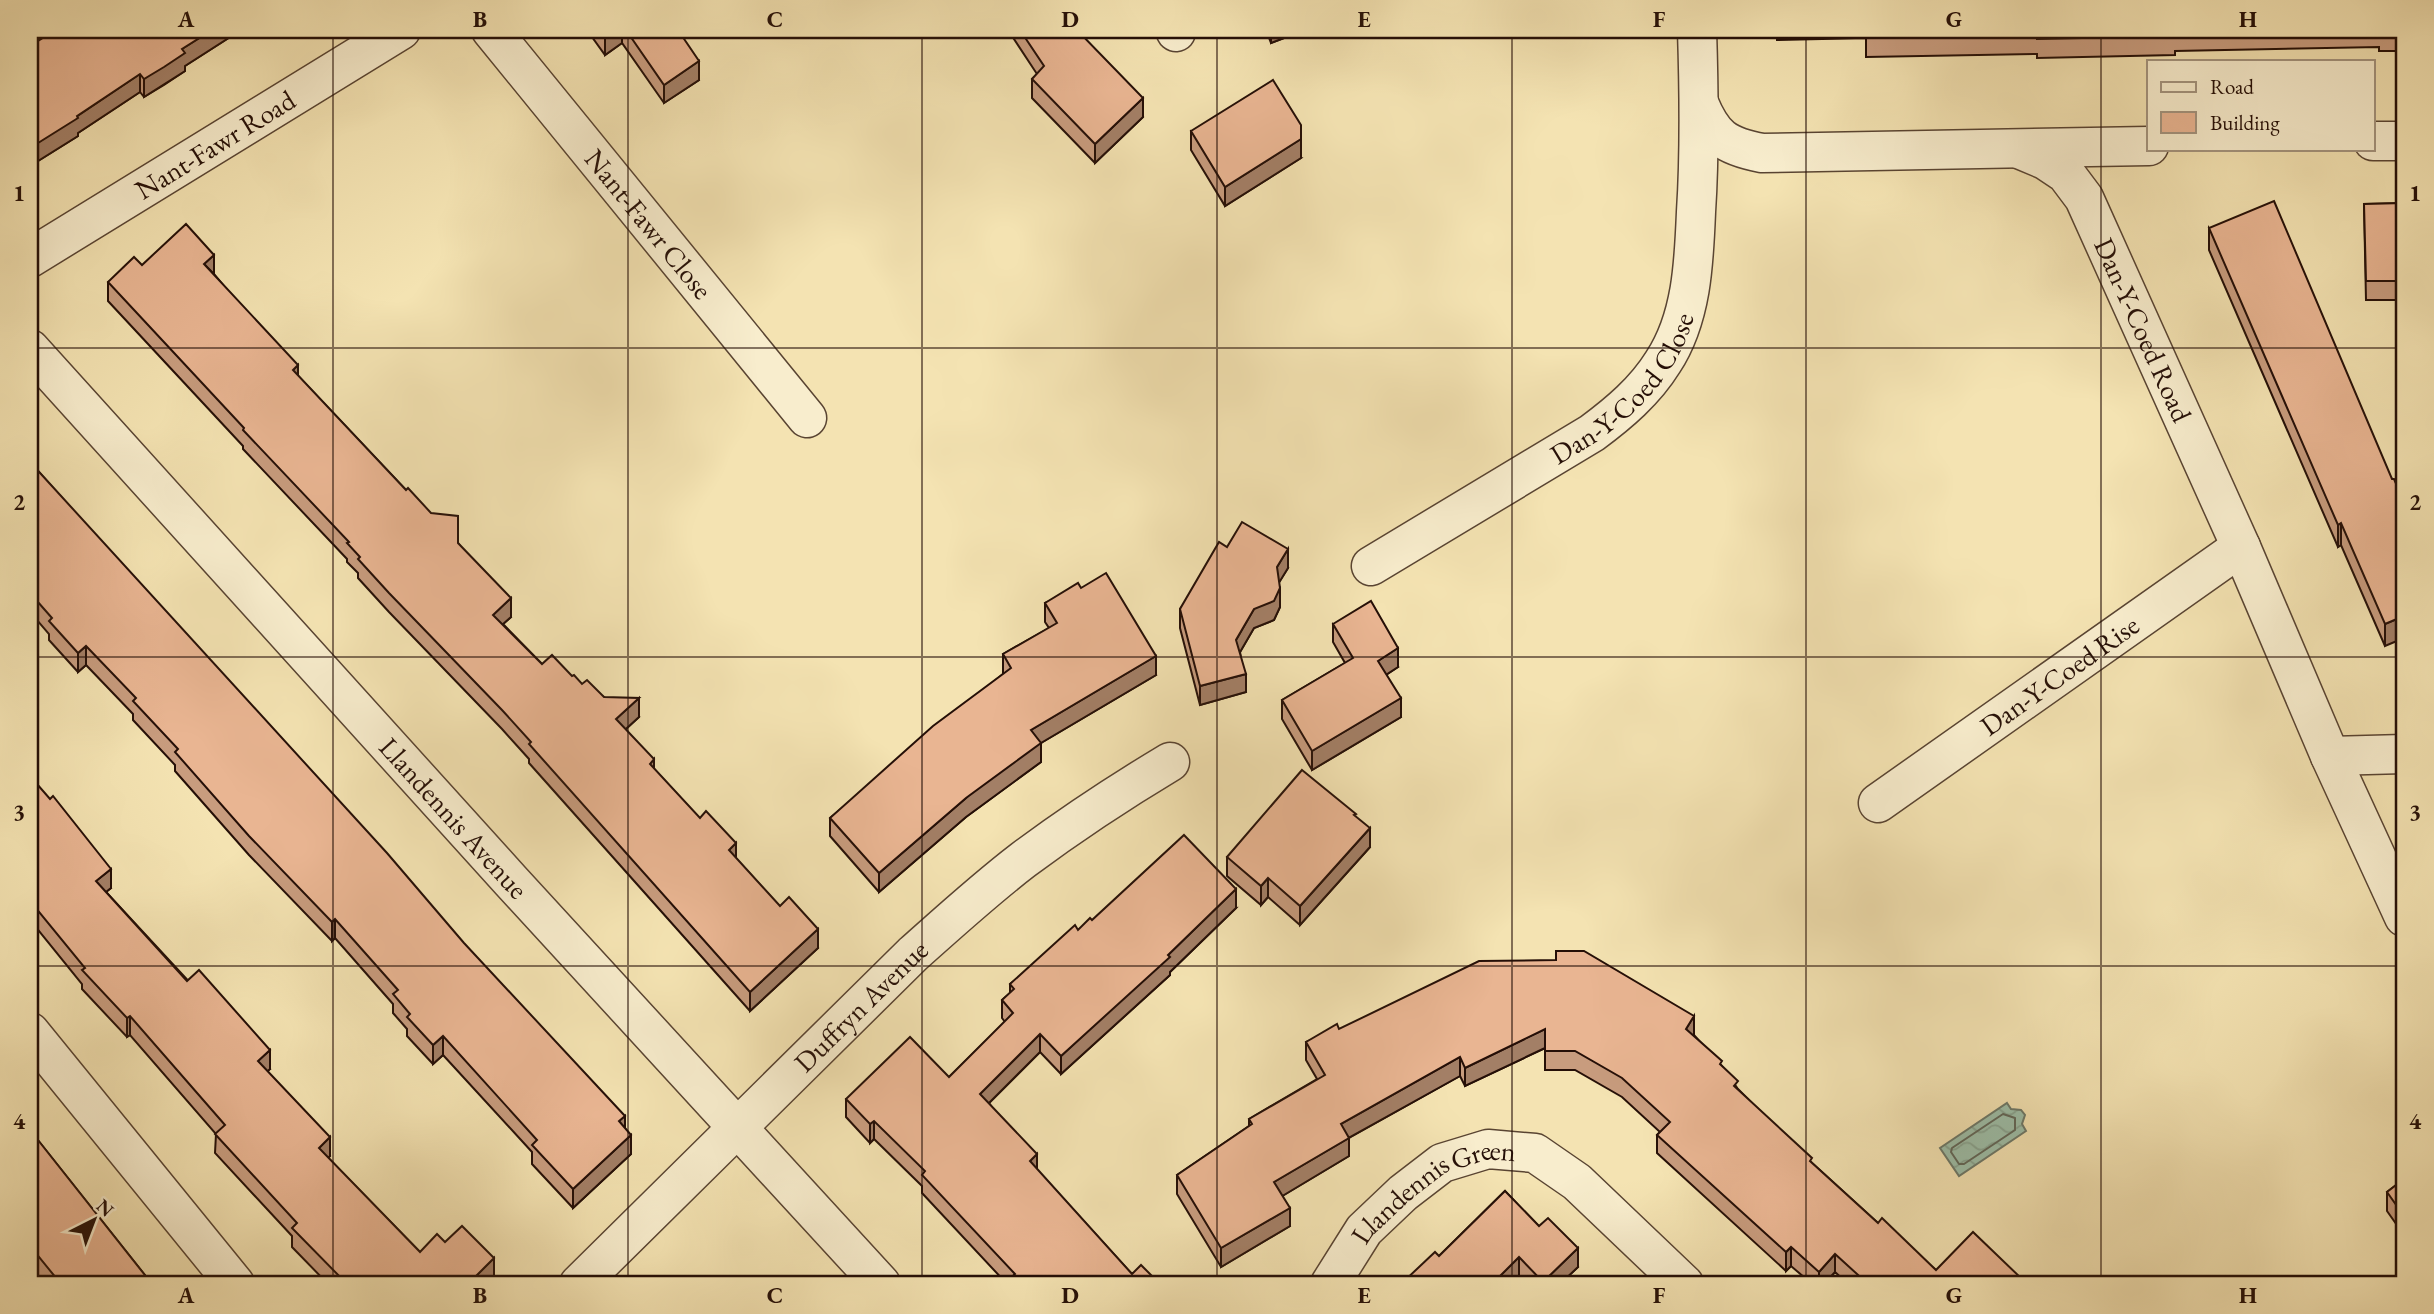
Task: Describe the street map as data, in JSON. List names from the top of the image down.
{
  "streets": {
    "street": [
      "Nant-Fawr Road",
      "Nant-Fawr Close",
      "Dan-Y-Coed Road",
      "Dan-Y-Coed Close",
      "Dan-Y-Coed Rise",
      "Llandennis Avenue",
      "Duffryn Avenue",
      "Llandennis Green"
    ]
  },
  "crossings": [
    ["Dan-Y-Coed Road", "Dan-Y-Coed Close"],
    ["Dan-Y-Coed Road", "Dan-Y-Coed Rise"],
    ["Llandennis Avenue", "Duffryn Avenue"]
  ],
  "legend": ["Road", "Building"],
  "north": "top right",
  "grid": {
    "columns": [
      "A",
      "B",
      "C",
      "D",
      "E",
      "F",
      "G",
      "H"
    ],
    "rows": [
      "1",
      "2",
      "3",
      "4"
    ]
  }
}
